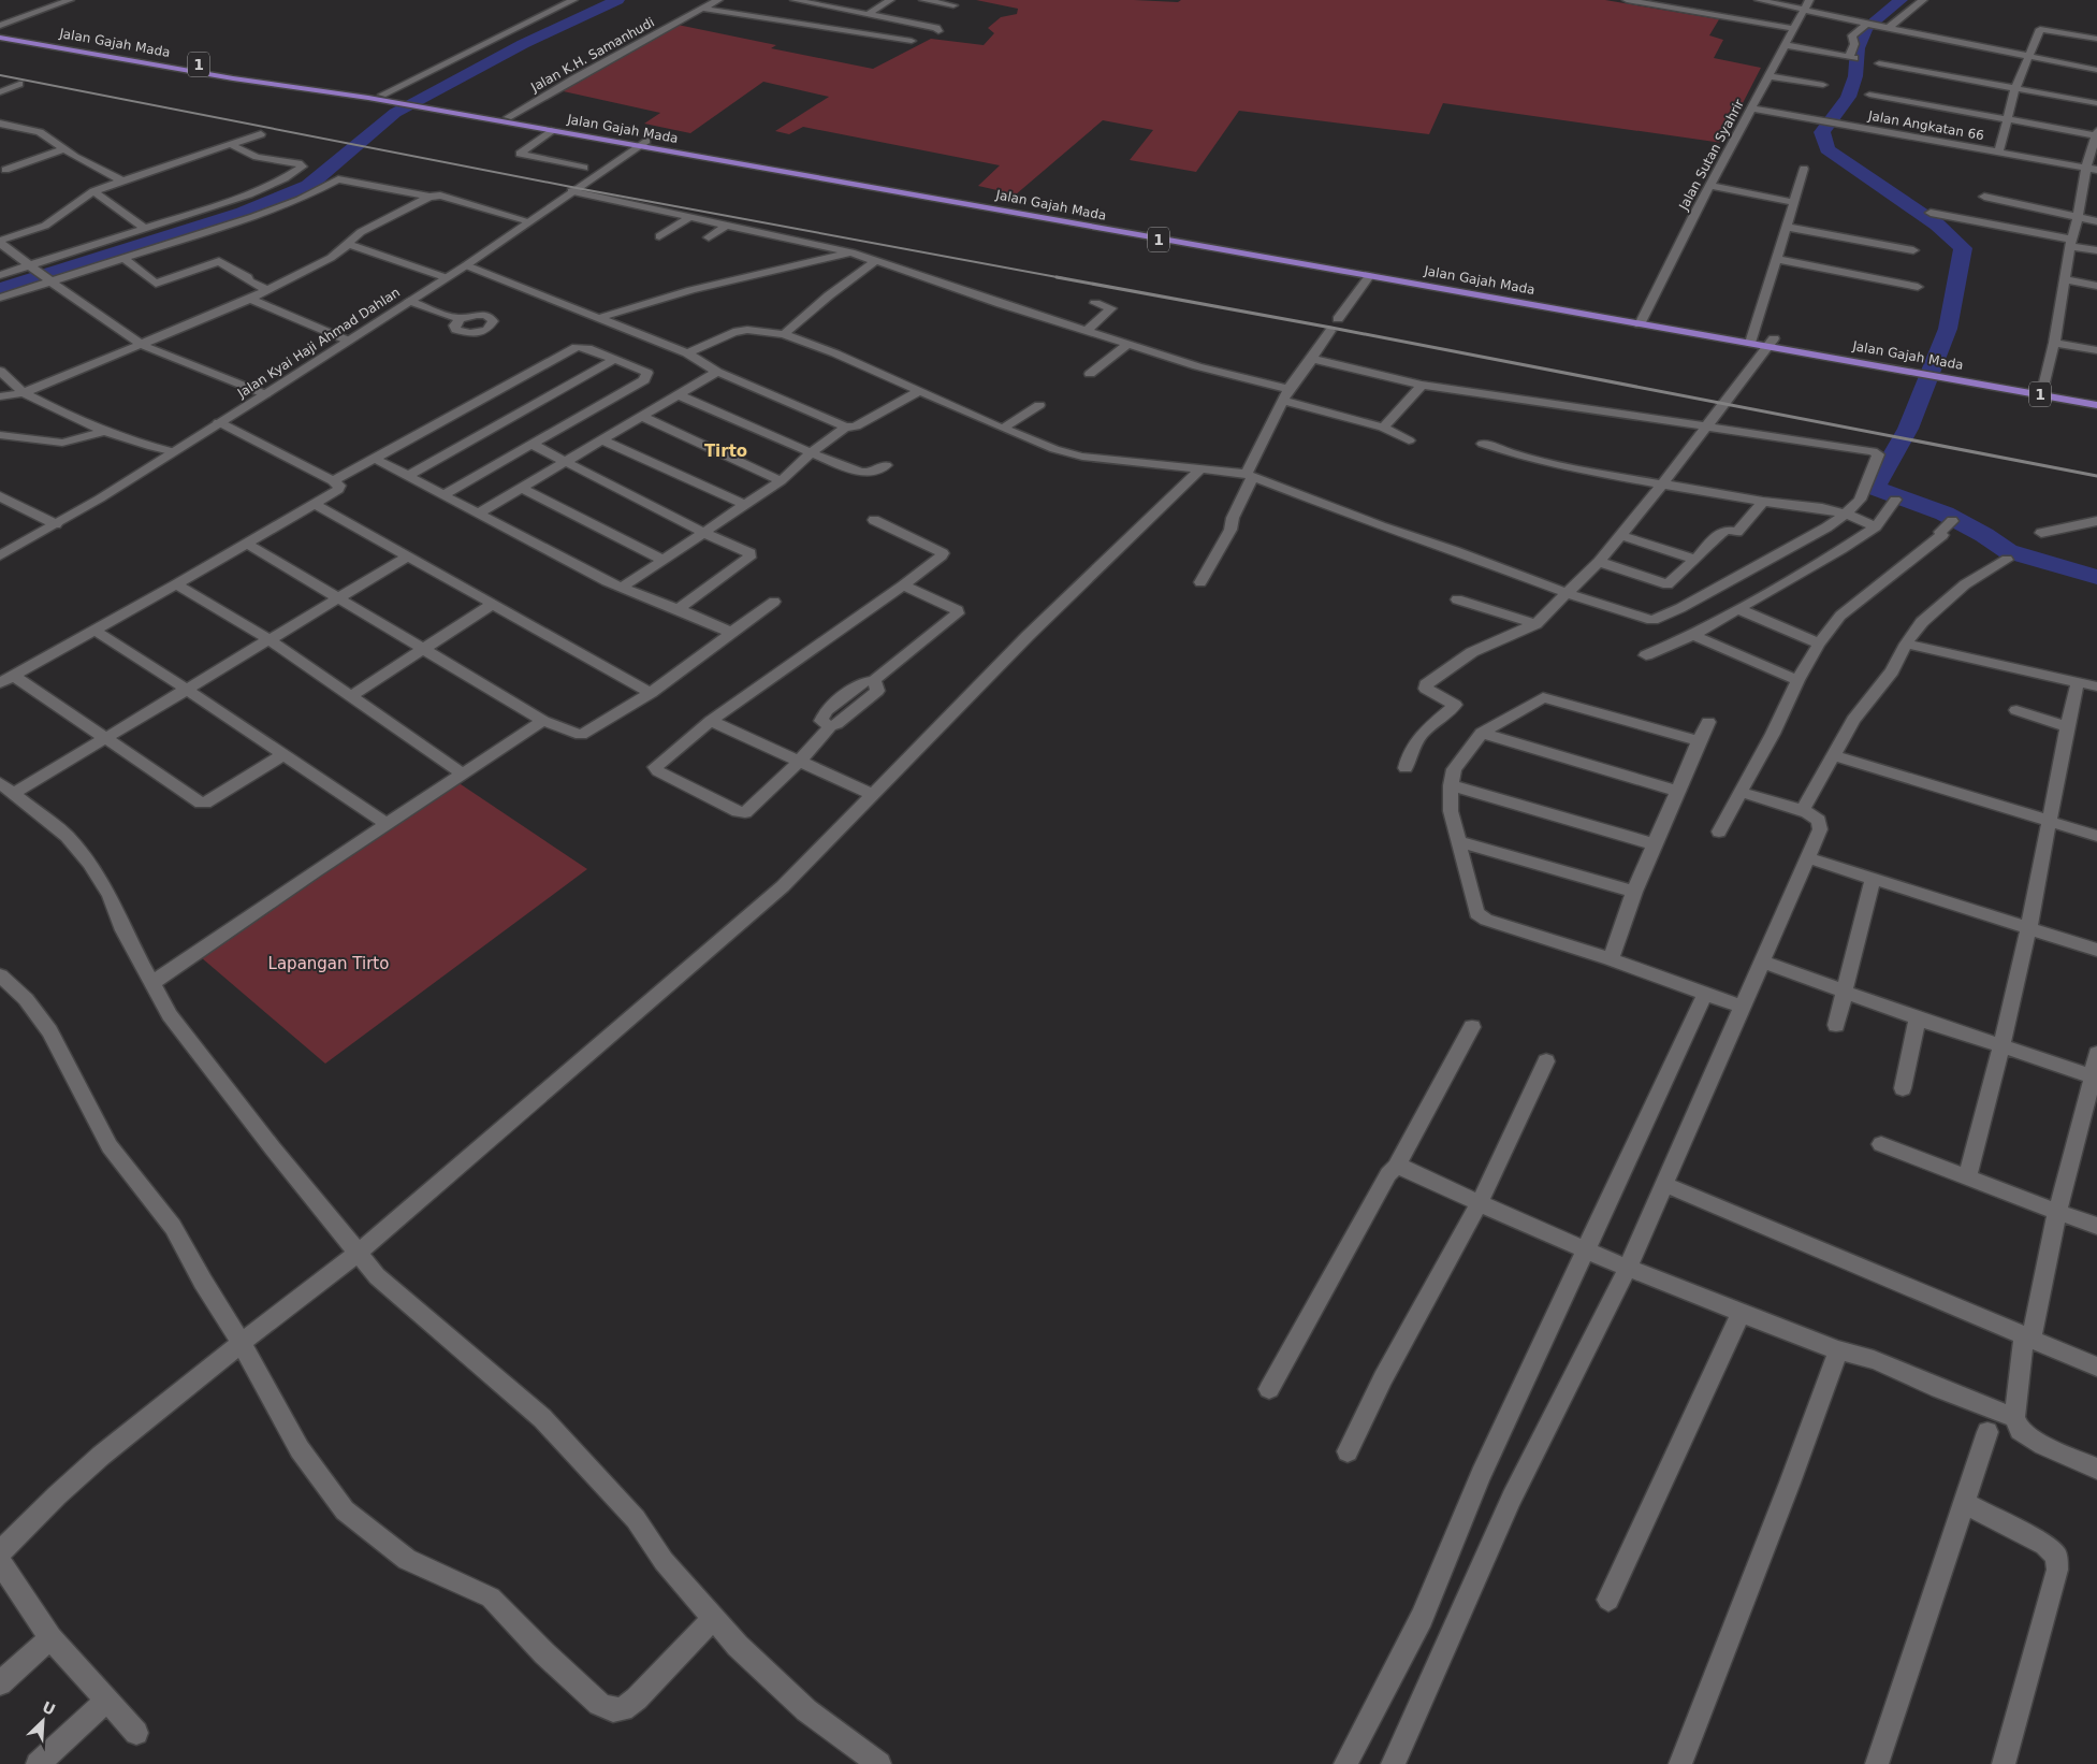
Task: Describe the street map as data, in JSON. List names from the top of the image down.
{
  "streets": {
    "highway": ["Jalan Gajah Mada", "1"],
    "street": [
      "Jalan K.H. Samanhudi",
      "Jalan Angkatan 66",
      "Jalan Sutan Syahrir",
      "Jalan Kyai Haji Ahmad Dahlan"
    ]
  },
  "crossings": [
    ["Jalan Gajah Mada", "Jalan K.H. Samanhudi"],
    ["Jalan Gajah Mada", "Jalan Sutan Syahrir"],
    ["Jalan Gajah Mada", "Jalan Kyai Haji Ahmad Dahlan"],
    ["Jalan Angkatan 66", "Jalan Sutan Syahrir"]
  ],
  "districts": ["Tirto"],
  "parks": ["Lapangan Tirto"],
  "north": "top right"
}
